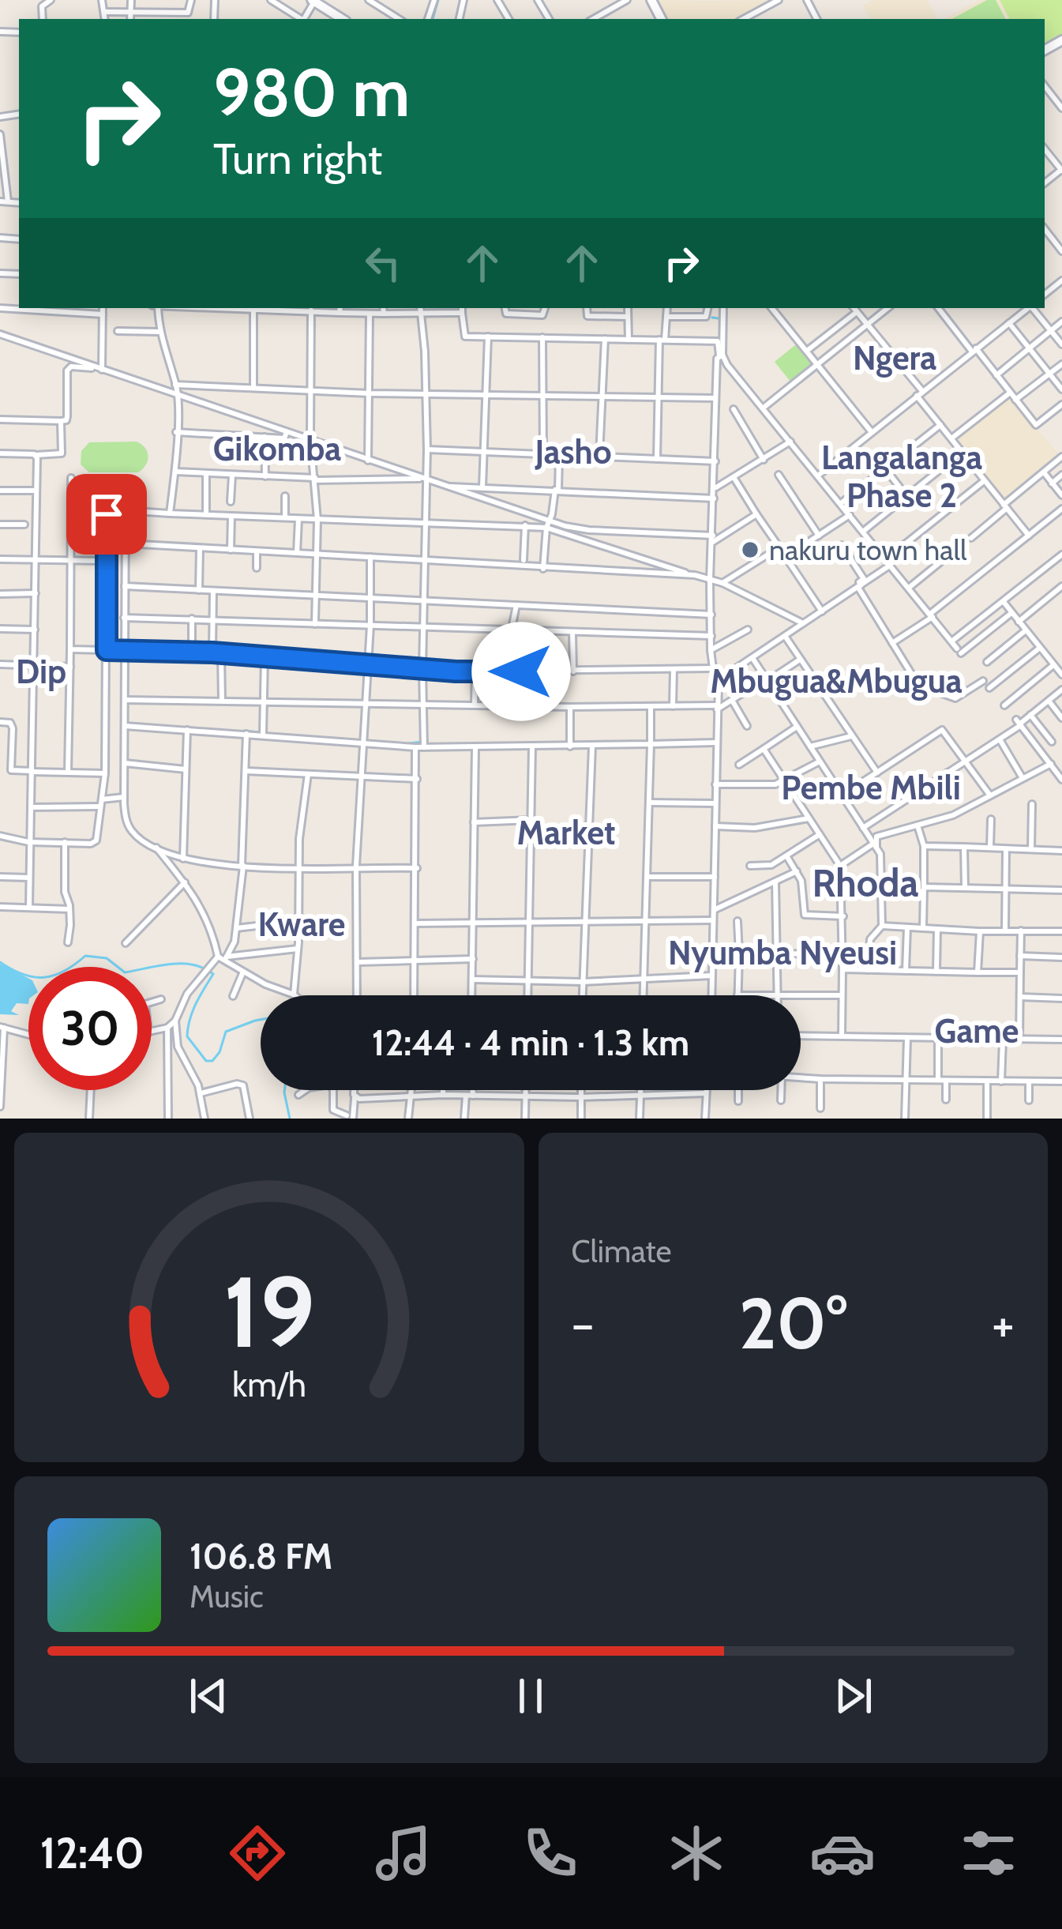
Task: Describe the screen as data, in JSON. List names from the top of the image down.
{
  "districts": [
    "Ngera",
    "Gikomba",
    "Jasho",
    "Langalanga Phase 2",
    "Dip",
    "Mbugua&Mbugua",
    "Pembe Mbili",
    "Market",
    "Rhoda",
    "Kware",
    "Nyumba Nyeusi",
    "Game"
  ],
  "places": ["nakuru town hall"],
  "page": {
    "turn": ["980 m", "Turn right"],
    "limit": "30",
    "trip": "12:44 · 4 min · 1.3 km",
    "tile": "Climate",
    "heat": ["−", "20°", "+"],
    "song": ["106.8 FM", "Music"],
    "tabs": "12:40",
    "gauge": ["19", "km/h"]
  }
}
